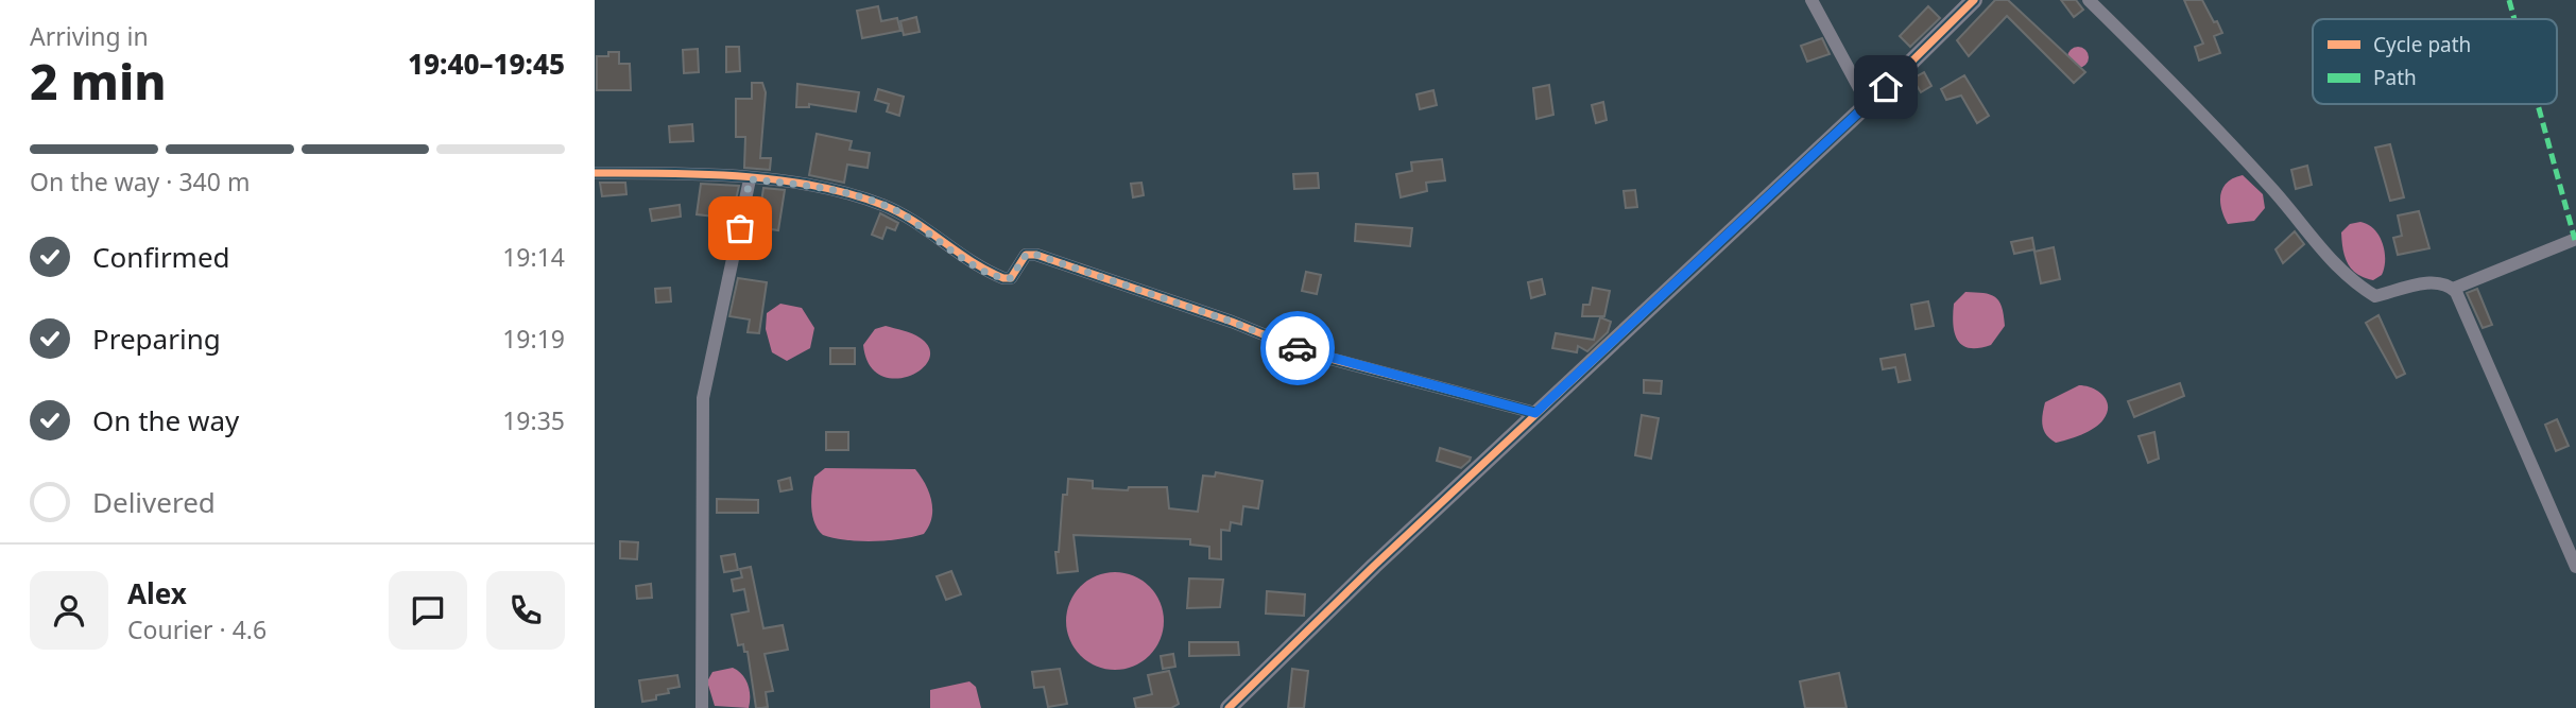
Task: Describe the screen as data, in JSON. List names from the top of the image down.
{
  "legend": ["Cycle path", "Path"],
  "page": {
    "heading": ["2 min", "Arriving in", "19:40–19:45"],
    "panel": ["Alex", "Courier · 4.6"],
    "bar": "On the way · 340 m",
    "list": [
      ["Confirmed", "19:14"],
      ["Preparing", "19:19"],
      ["On the way", "19:35"],
      "Delivered"
    ]
  }
}
